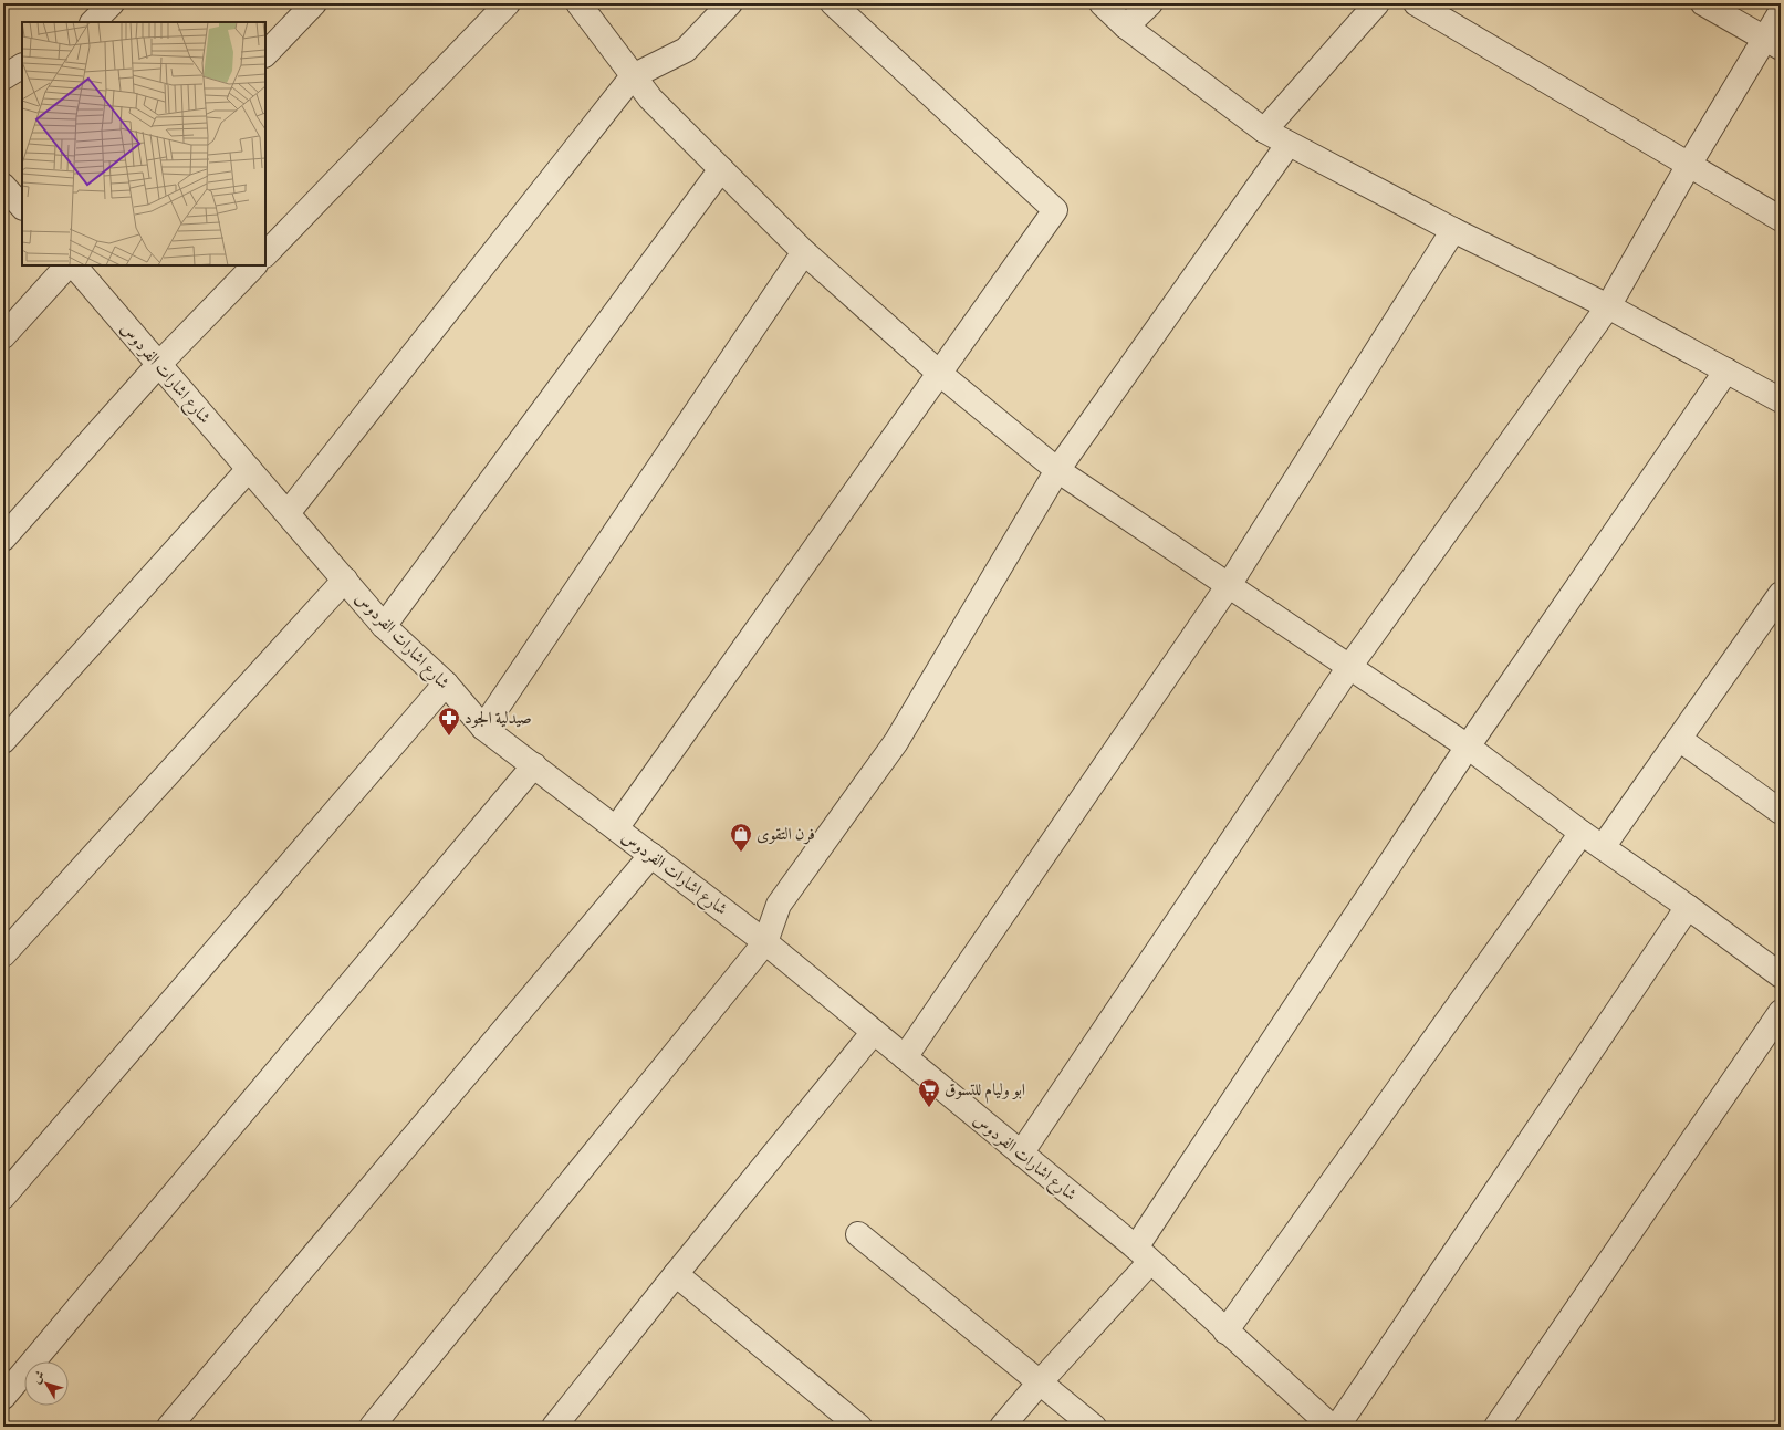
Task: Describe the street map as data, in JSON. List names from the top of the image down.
{
  "streets": {
    "street": ["شارع اشارات الفردوس"]
  },
  "places": {
    "pharmacy": ["صيدلية الجود"],
    "shop": ["فرن التقوى"],
    "supermarket": ["ابو وليام للتسوق"]
  },
  "north": "top left"
}
